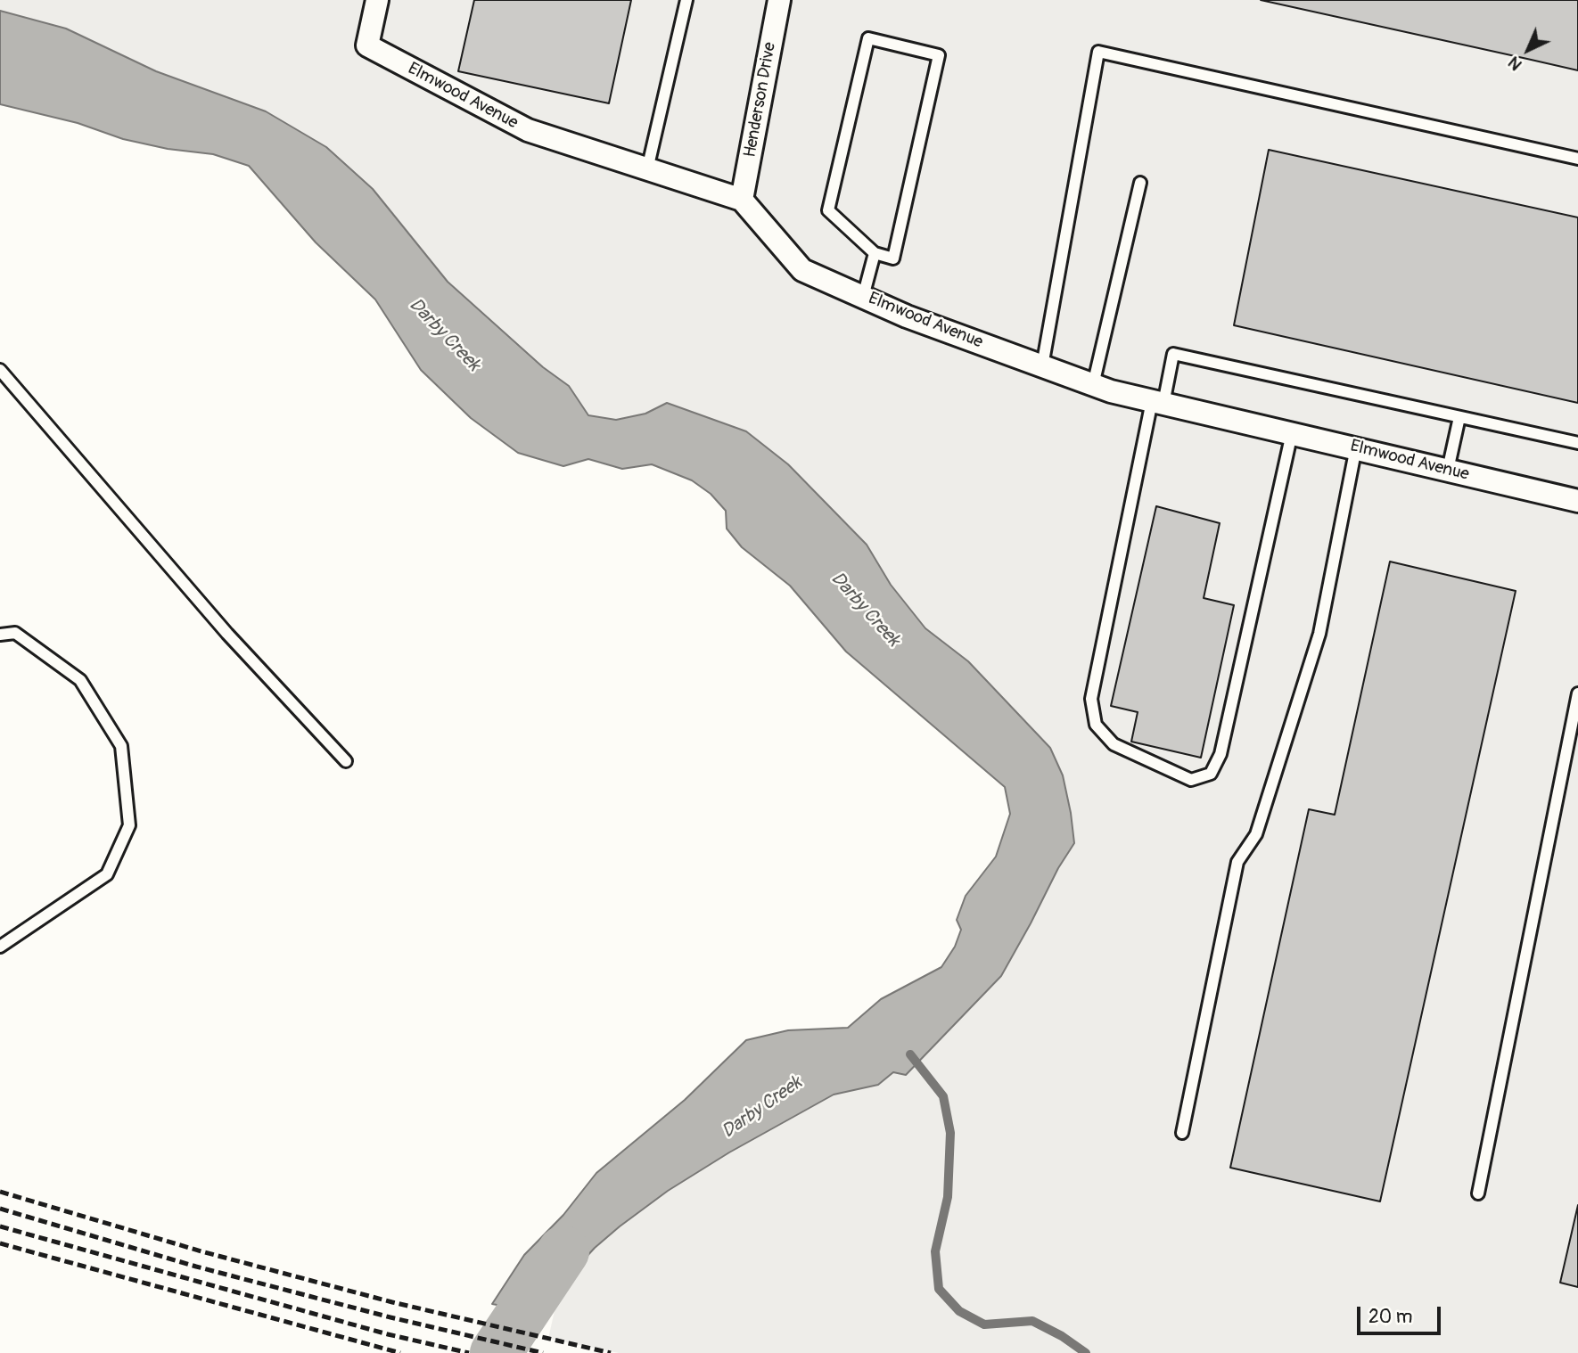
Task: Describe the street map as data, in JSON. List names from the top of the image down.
{
  "streets": {
    "street": ["Elmwood Avenue", "Henderson Drive"]
  },
  "crossings": [
    ["Elmwood Avenue", "Henderson Drive"]
  ],
  "water": ["Darby Creek"],
  "scale_bar": "20 m",
  "north": "bottom left"
}
